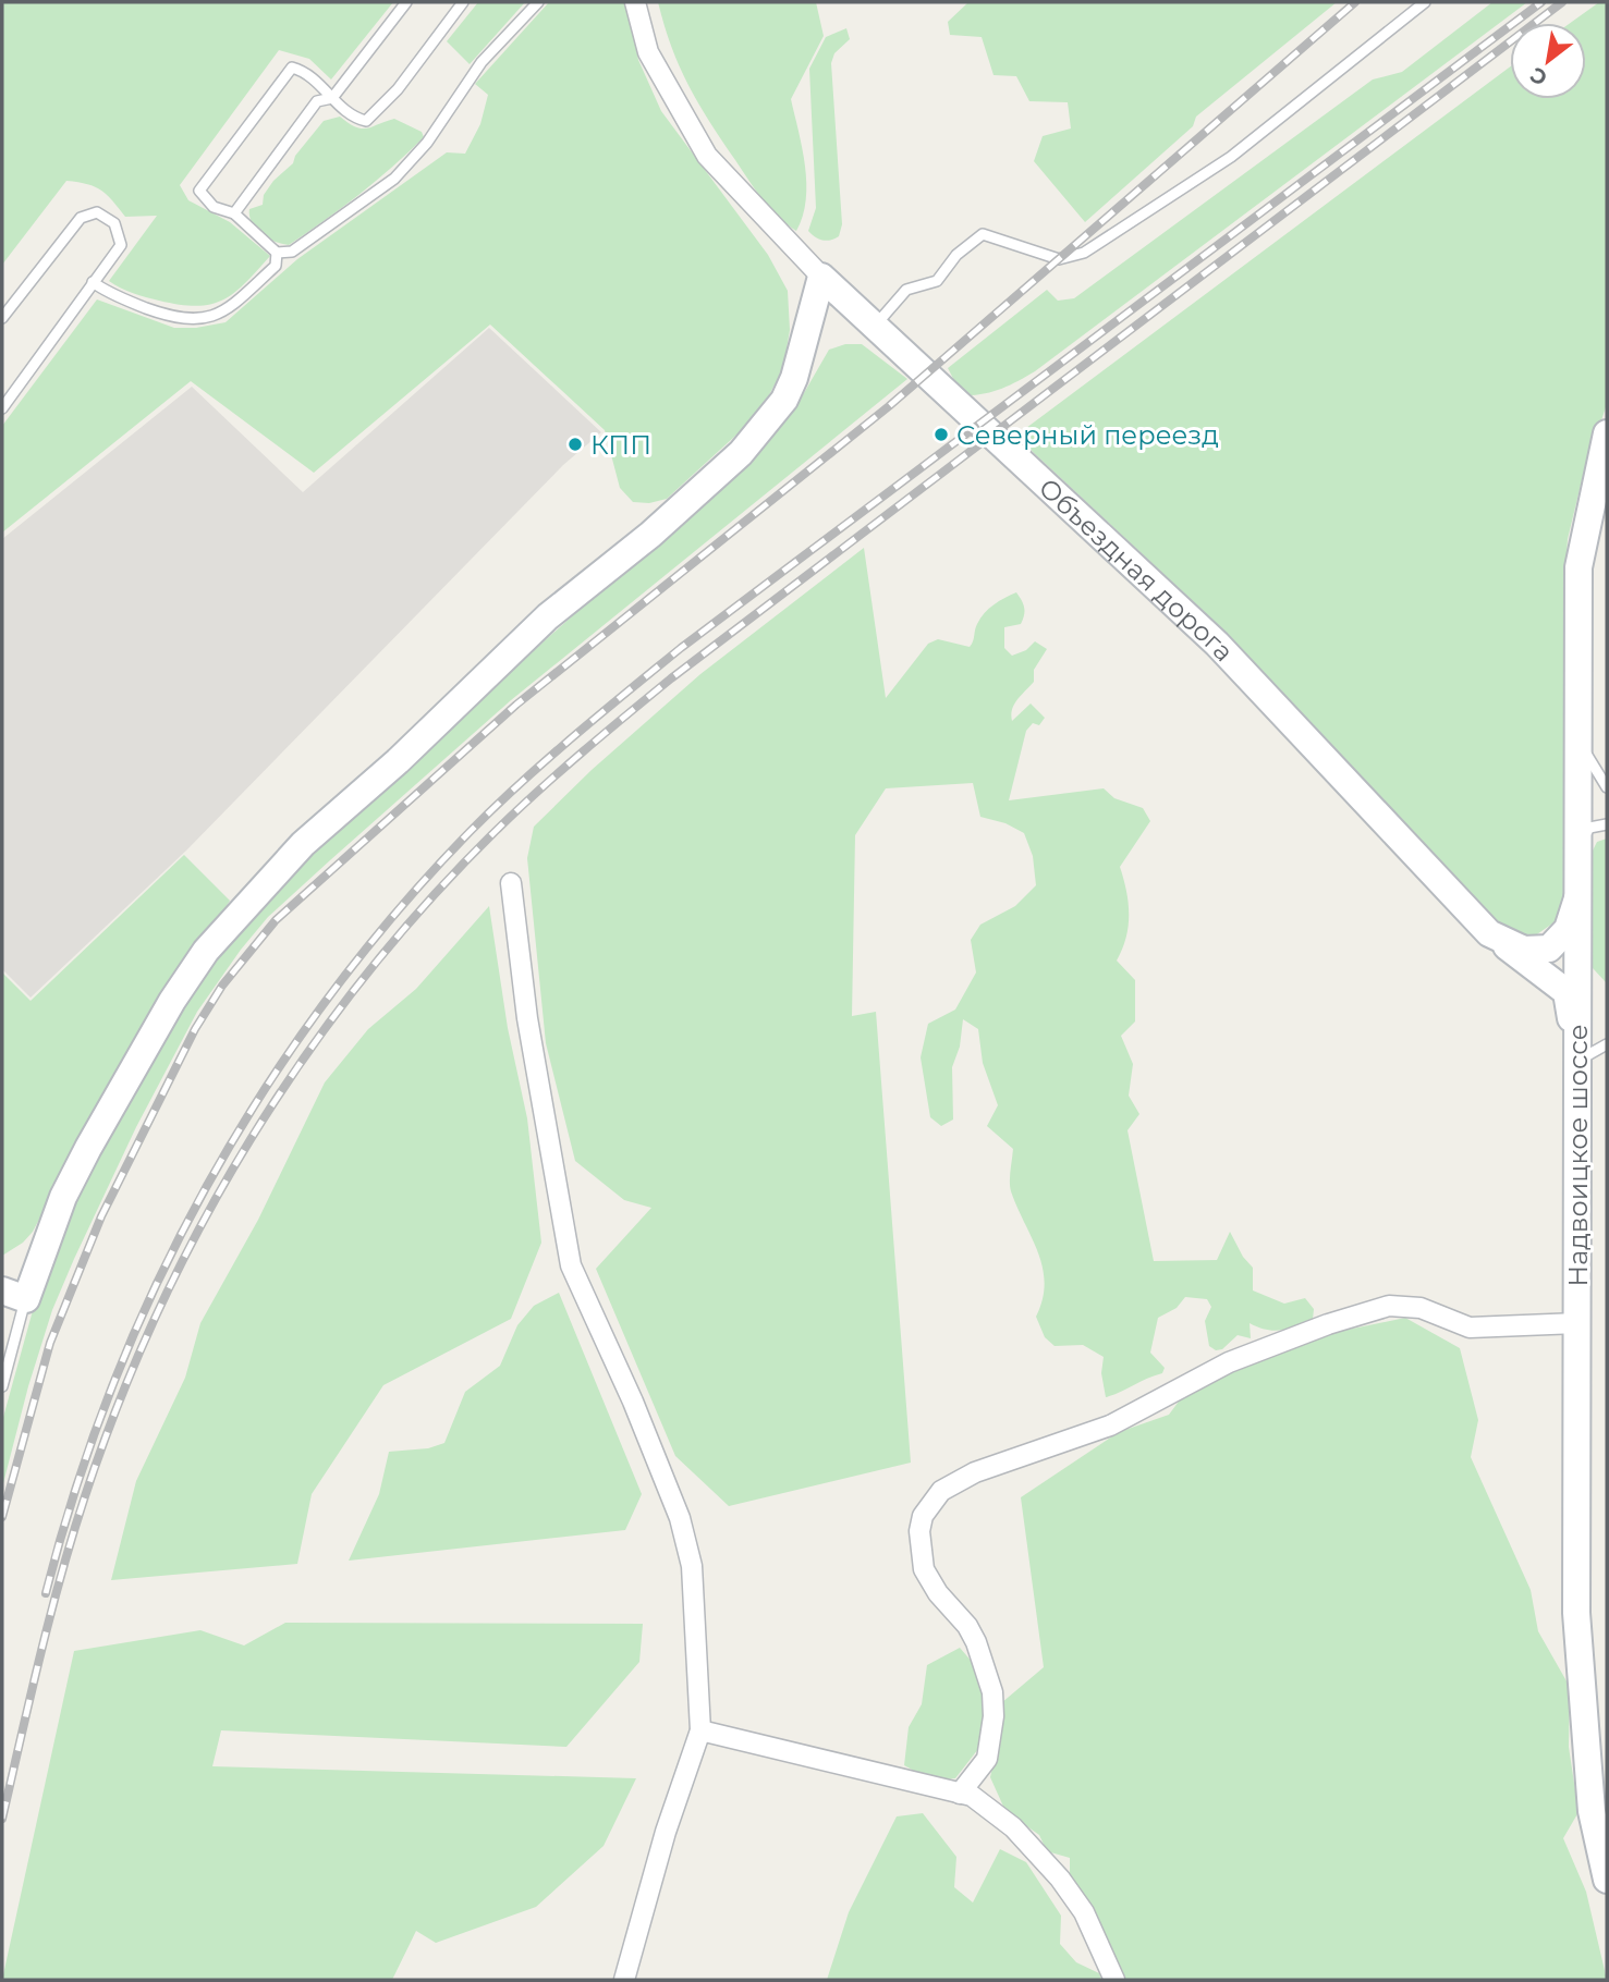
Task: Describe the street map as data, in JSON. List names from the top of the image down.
{
  "streets": {
    "street": ["Объездная дорога", "Надвоицкое шоссе"]
  },
  "crossings": [
    ["Объездная дорога", "Надвоицкое шоссе"]
  ],
  "places": ["Северный переезд", "КПП"],
  "north": "bottom left"
}
